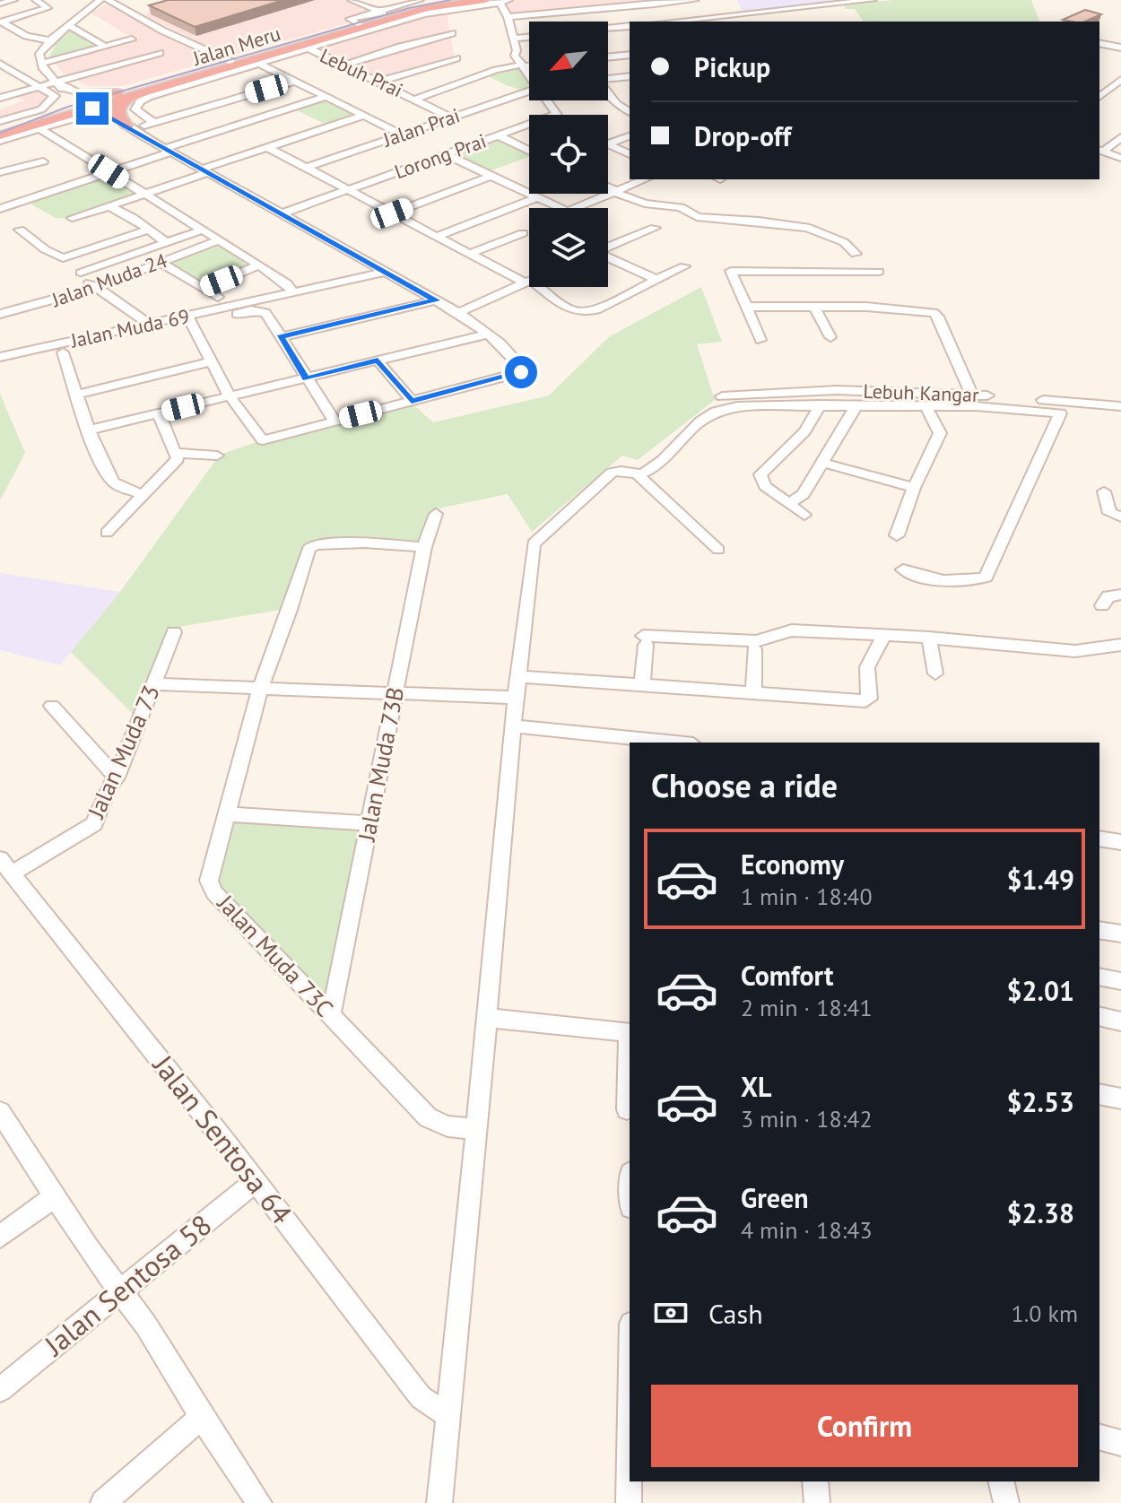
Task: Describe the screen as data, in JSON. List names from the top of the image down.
{
  "streets": {
    "highway": ["Jalan Meru"],
    "street": [
      "Lebuh Prai",
      "Jalan Prai",
      "Lorong Prai",
      "Jalan Muda 24",
      "Jalan Muda 69",
      "Lebuh Kangar",
      "Jalan Muda 73",
      "Jalan Muda 73B",
      "Jalan Muda 73C",
      "Jalan Sentosa 64",
      "Jalan Sentosa 58"
    ]
  },
  "crossings": [
    ["Jalan Meru", "Lebuh Prai"],
    ["Lebuh Prai", "Jalan Prai"],
    ["Jalan Muda 73", "Jalan Sentosa 64"],
    ["Jalan Muda 73B", "Jalan Muda 73C"],
    ["Jalan Sentosa 64", "Jalan Sentosa 58"]
  ],
  "north": "bottom left",
  "page": {
    "banner": ["Pickup", "Drop-off"],
    "heading": "Choose a ride",
    "list": [
      {
        "name": "Economy",
        "note": "1 min · 18:40",
        "value": "$1.49"
      },
      {
        "name": "Comfort",
        "note": "2 min · 18:41",
        "value": "$2.01"
      },
      {
        "name": "XL",
        "note": "3 min · 18:42",
        "value": "$2.53"
      },
      {
        "name": "Green",
        "note": "4 min · 18:43",
        "value": "$2.38"
      }
    ],
    "pay": ["Cash", "1.0 km"],
    "buttons": "Confirm"
  }
}
